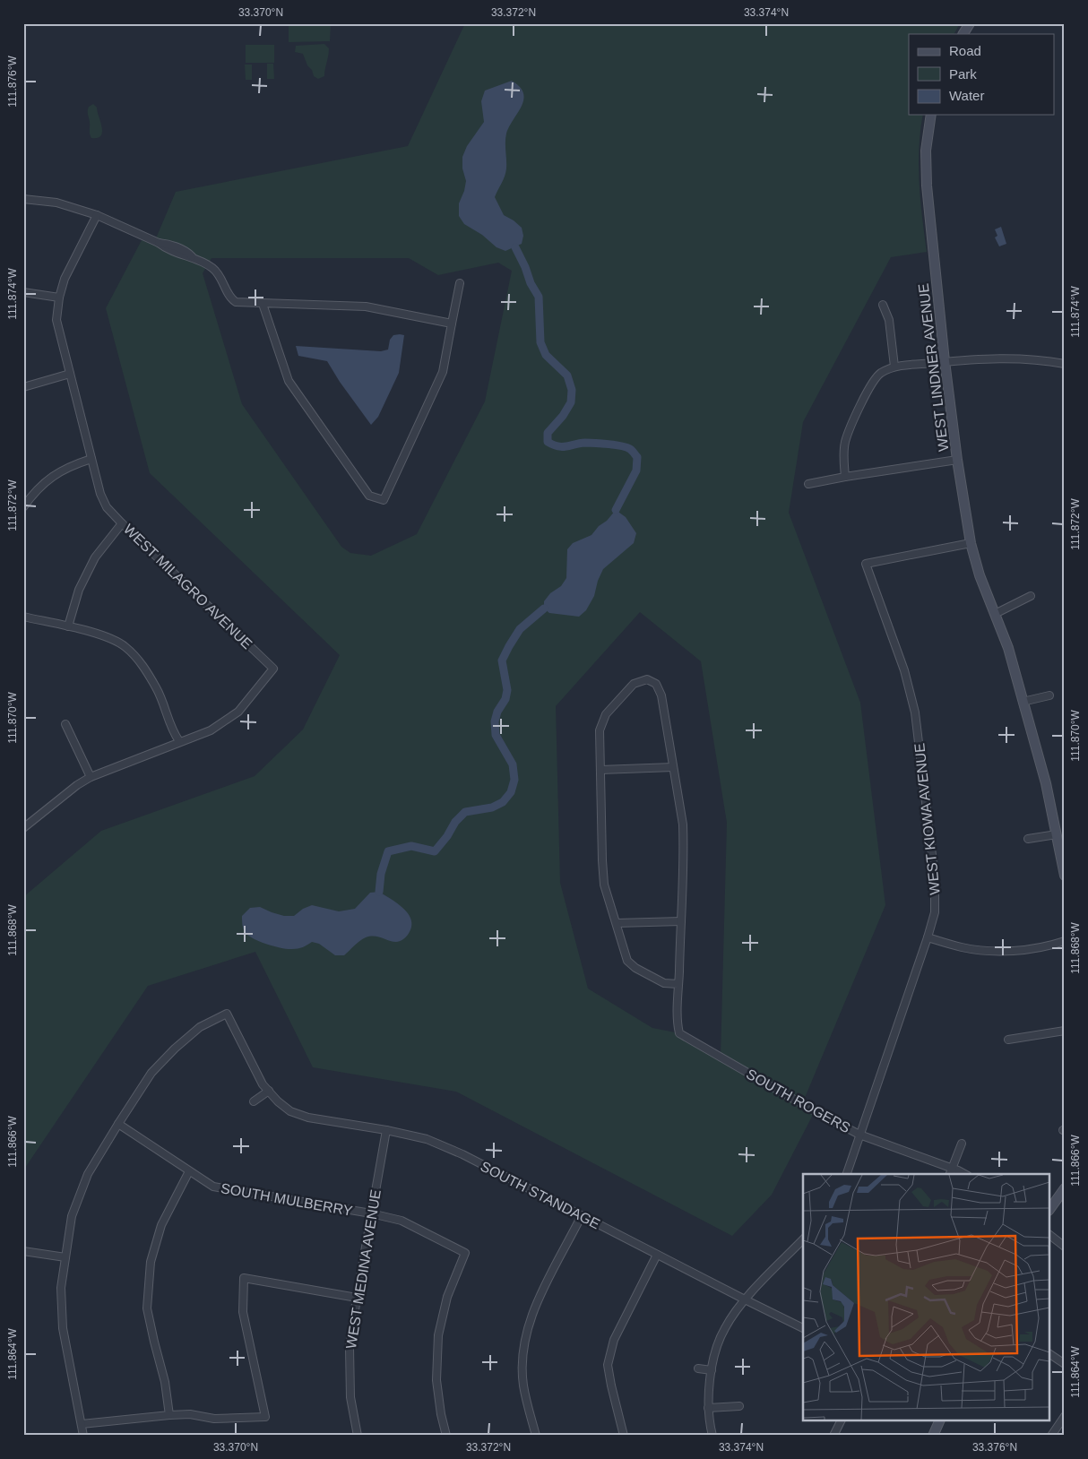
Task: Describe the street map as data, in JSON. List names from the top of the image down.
{
  "streets": {
    "street": [
      "WEST LINDNER AVENUE",
      "WEST MILAGRO AVENUE",
      "WEST KIOWA AVENUE",
      "SOUTH ROGERS",
      "SOUTH STANDAGE",
      "SOUTH MULBERRY",
      "WEST MEDINA AVENUE"
    ]
  },
  "crossings": [
    ["WEST LINDNER AVENUE", "WEST KIOWA AVENUE"],
    ["WEST KIOWA AVENUE", "SOUTH ROGERS"],
    ["SOUTH STANDAGE", "SOUTH MULBERRY"],
    ["SOUTH STANDAGE", "WEST MEDINA AVENUE"],
    ["SOUTH MULBERRY", "WEST MEDINA AVENUE"]
  ],
  "legend": ["Road", "Park", "Water"],
  "coordinates": [
    "33.370°N",
    "33.372°N",
    "33.374°N",
    "111.876°W",
    "111.874°W",
    "111.872°W",
    "111.870°W",
    "111.868°W",
    "111.866°W",
    "111.864°W",
    "33.376°N"
  ]
}
